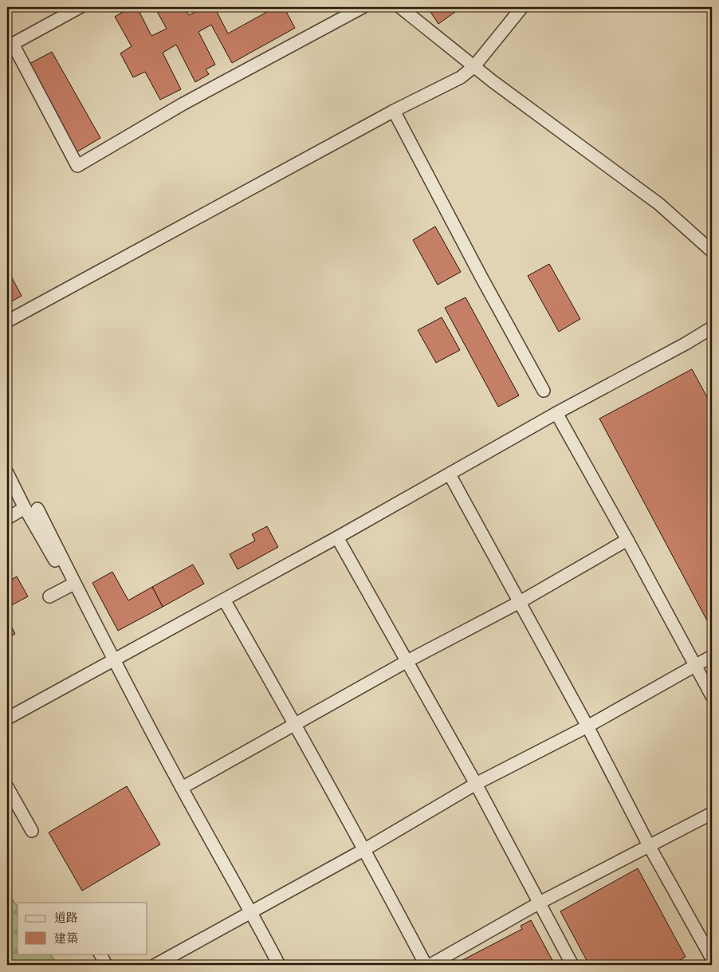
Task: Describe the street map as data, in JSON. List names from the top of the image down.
{
  "legend": ["道路", "建築"]
}
